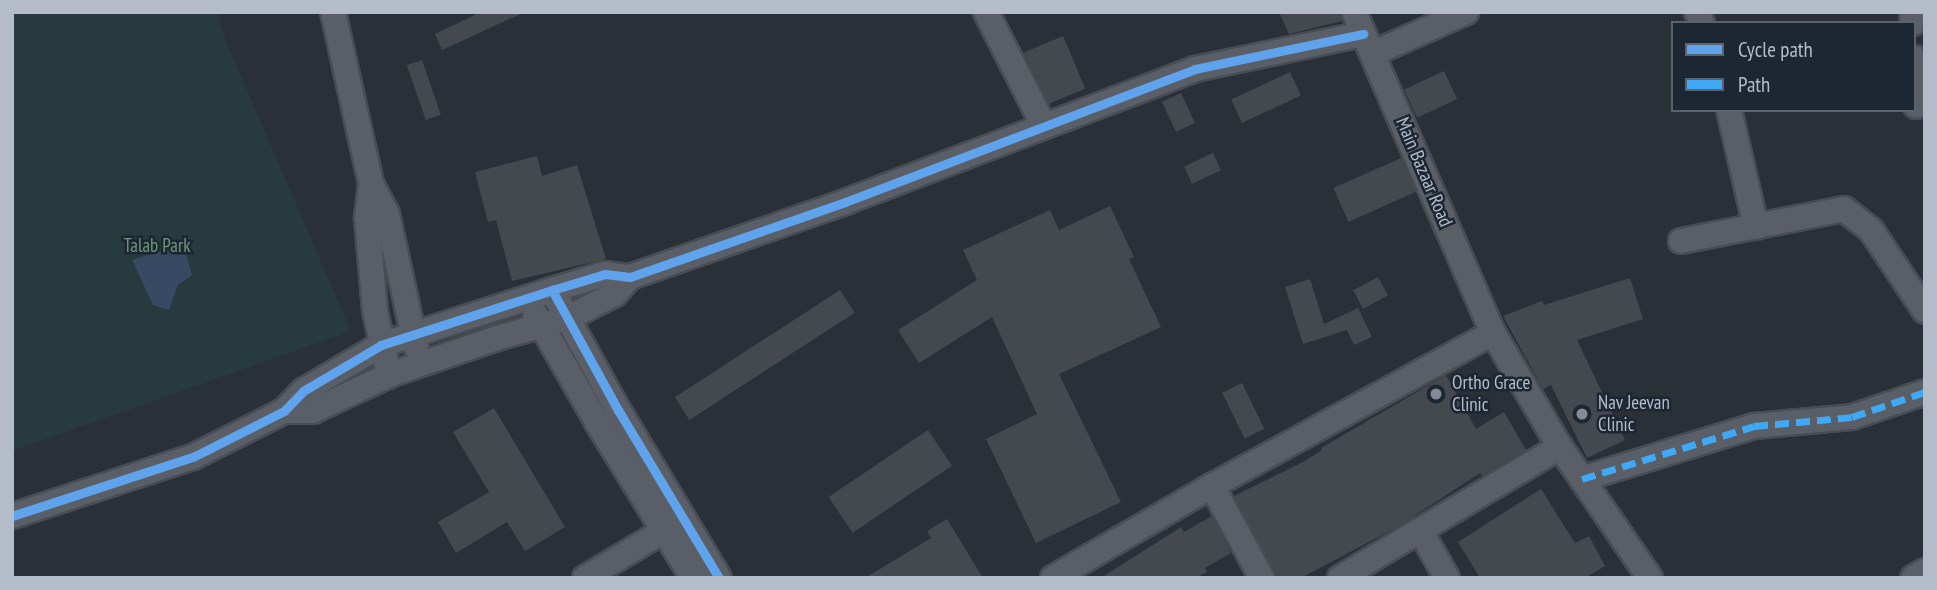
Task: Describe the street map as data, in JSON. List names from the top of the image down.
{
  "streets": {
    "street": ["Main Bazaar Road"]
  },
  "parks": ["Talab Park"],
  "places": ["Ortho Grace Clinic", "Nav Jeevan Clinic"],
  "legend": ["Cycle path", "Path"]
}
